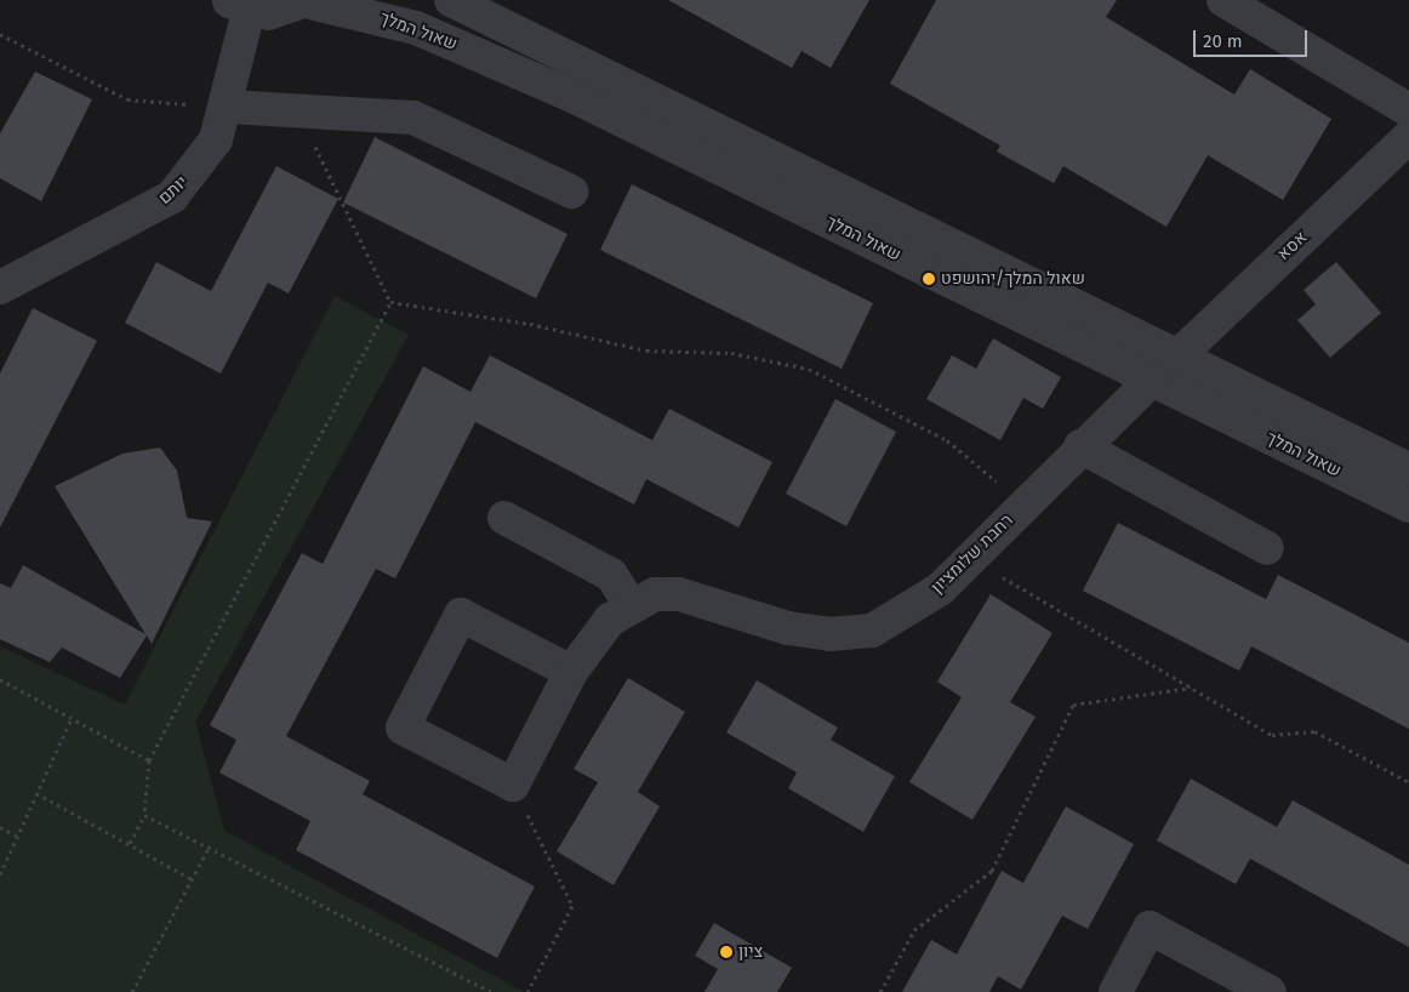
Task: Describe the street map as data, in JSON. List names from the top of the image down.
{
  "streets": {
    "street": [
      "שאול המלך",
      "יותם",
      "אסא",
      "רחבת שלומציון"
    ]
  },
  "crossings": [
    ["שאול המלך", "אסא"],
    ["שאול המלך", "רחבת שלומציון"]
  ],
  "places": ["שאול המלך/יהושפט", "ציון"],
  "scale_bar": "20 m"
}
